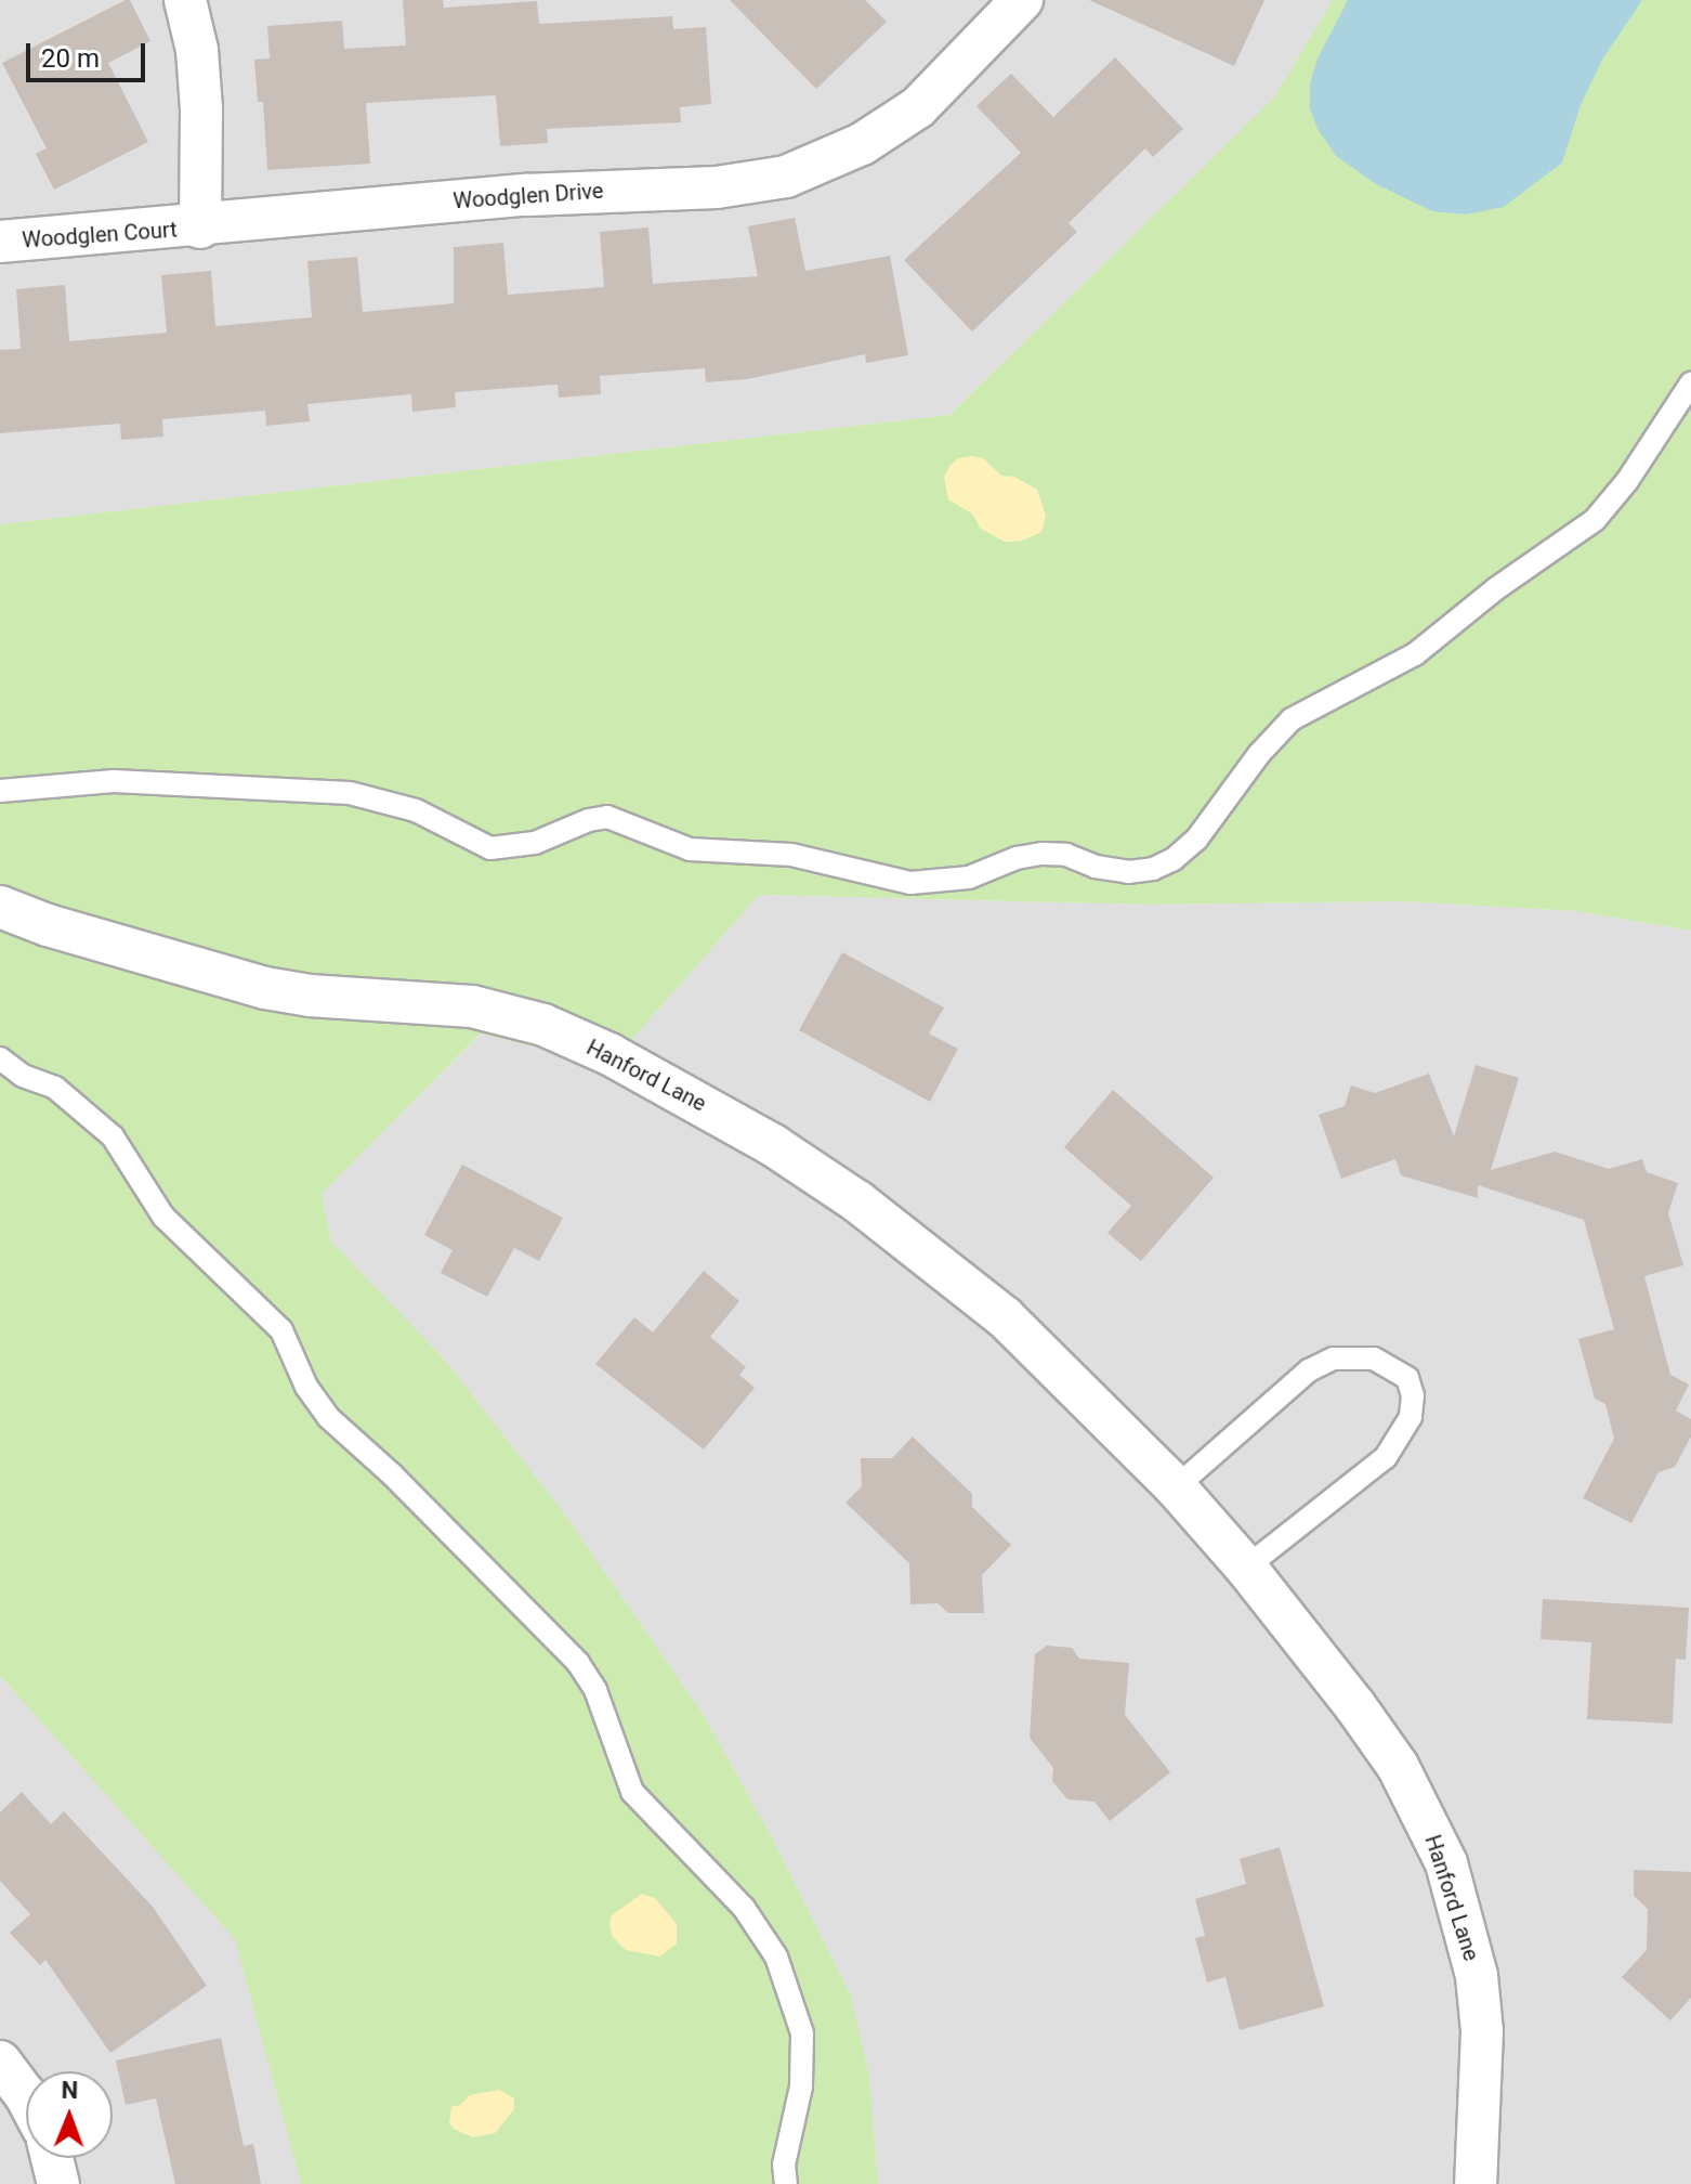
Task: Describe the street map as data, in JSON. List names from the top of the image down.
{
  "streets": {
    "street": ["Woodglen Drive", "Woodglen Court", "Hanford Lane"]
  },
  "crossings": [
    ["Woodglen Drive", "Woodglen Court"]
  ],
  "scale_bar": "20 m",
  "north": "top"
}
